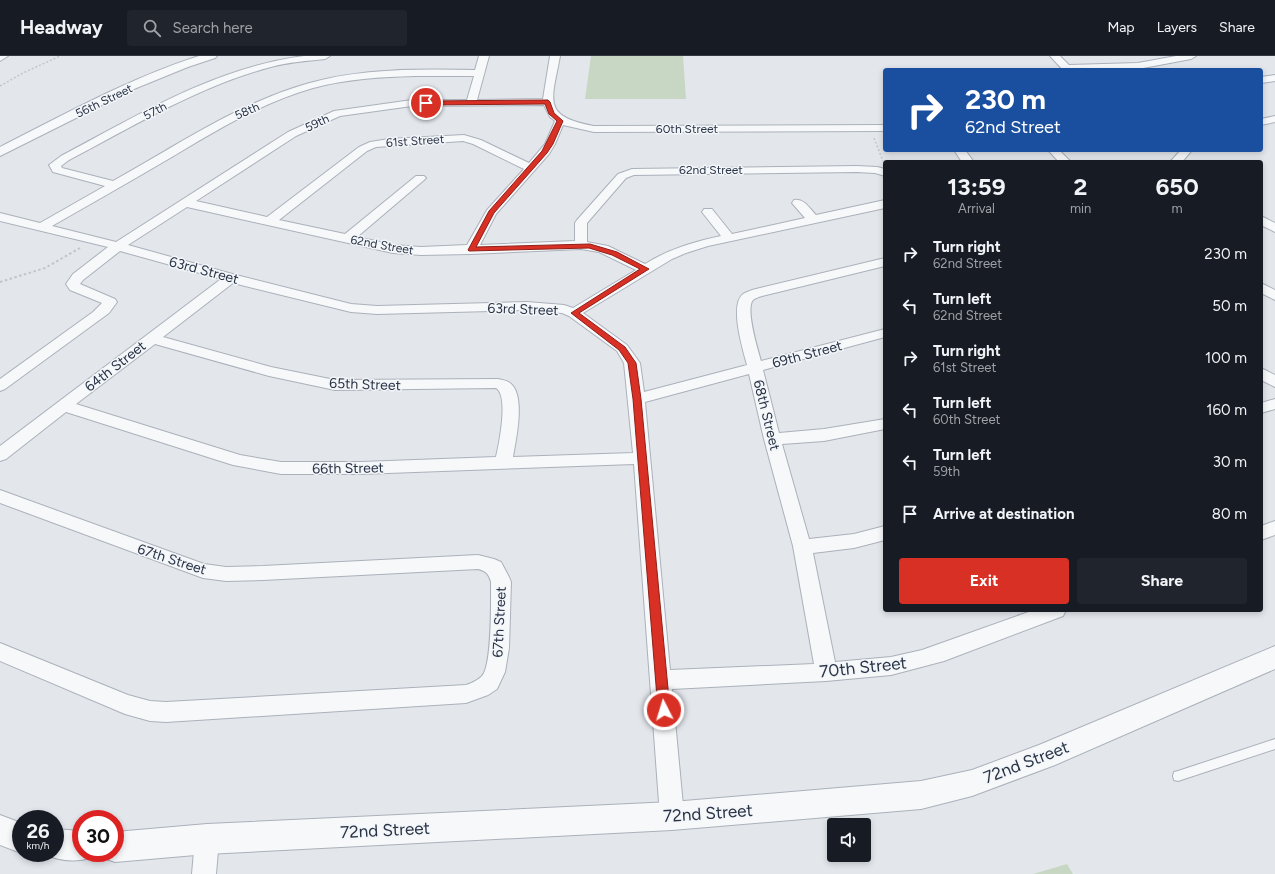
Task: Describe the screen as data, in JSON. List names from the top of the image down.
{
  "streets": {
    "street": [
      "56th Street",
      "57th",
      "58th",
      "59th",
      "60th Street",
      "61st Street",
      "62nd Street",
      "63rd Street",
      "69th Street",
      "64th Street",
      "65th Street",
      "68th Street",
      "66th Street",
      "67th Street",
      "70th Street",
      "72nd Street"
    ]
  },
  "crossings": [
    ["57th", "58th"],
    ["58th", "63rd Street"],
    ["59th", "62nd Street"],
    ["59th", "63rd Street"],
    ["61st Street", "62nd Street"],
    ["63rd Street", "69th Street"],
    ["63rd Street", "64th Street"],
    ["63rd Street", "66th Street"],
    ["63rd Street", "70th Street"],
    ["63rd Street", "72nd Street"],
    ["69th Street", "68th Street"],
    ["64th Street", "65th Street"],
    ["64th Street", "66th Street"],
    ["65th Street", "66th Street"],
    ["68th Street", "70th Street"]
  ],
  "page": {
    "header": "Headway",
    "search": "Search here",
    "nav": ["Map", "Layers", "Share"],
    "turn": ["230 m", "62nd Street"],
    "eta": [
      "13:59",
      "Arrival",
      "2",
      "min",
      "650",
      "m"
    ],
    "list": [
      {
        "name": "Turn right",
        "note": "62nd Street",
        "value": "230 m"
      },
      {
        "name": "Turn left",
        "note": "62nd Street",
        "value": "50 m"
      },
      {
        "name": "Turn right",
        "note": "61st Street",
        "value": "100 m"
      },
      {
        "name": "Turn left",
        "note": "60th Street",
        "value": "160 m"
      },
      {
        "name": "Turn left",
        "note": "59th",
        "value": "30 m"
      },
      {
        "name": "Arrive at destination",
        "value": "80 m"
      }
    ],
    "buttons": ["Exit", "Share"],
    "speed": "26 km/h",
    "limit": "30"
  }
}
